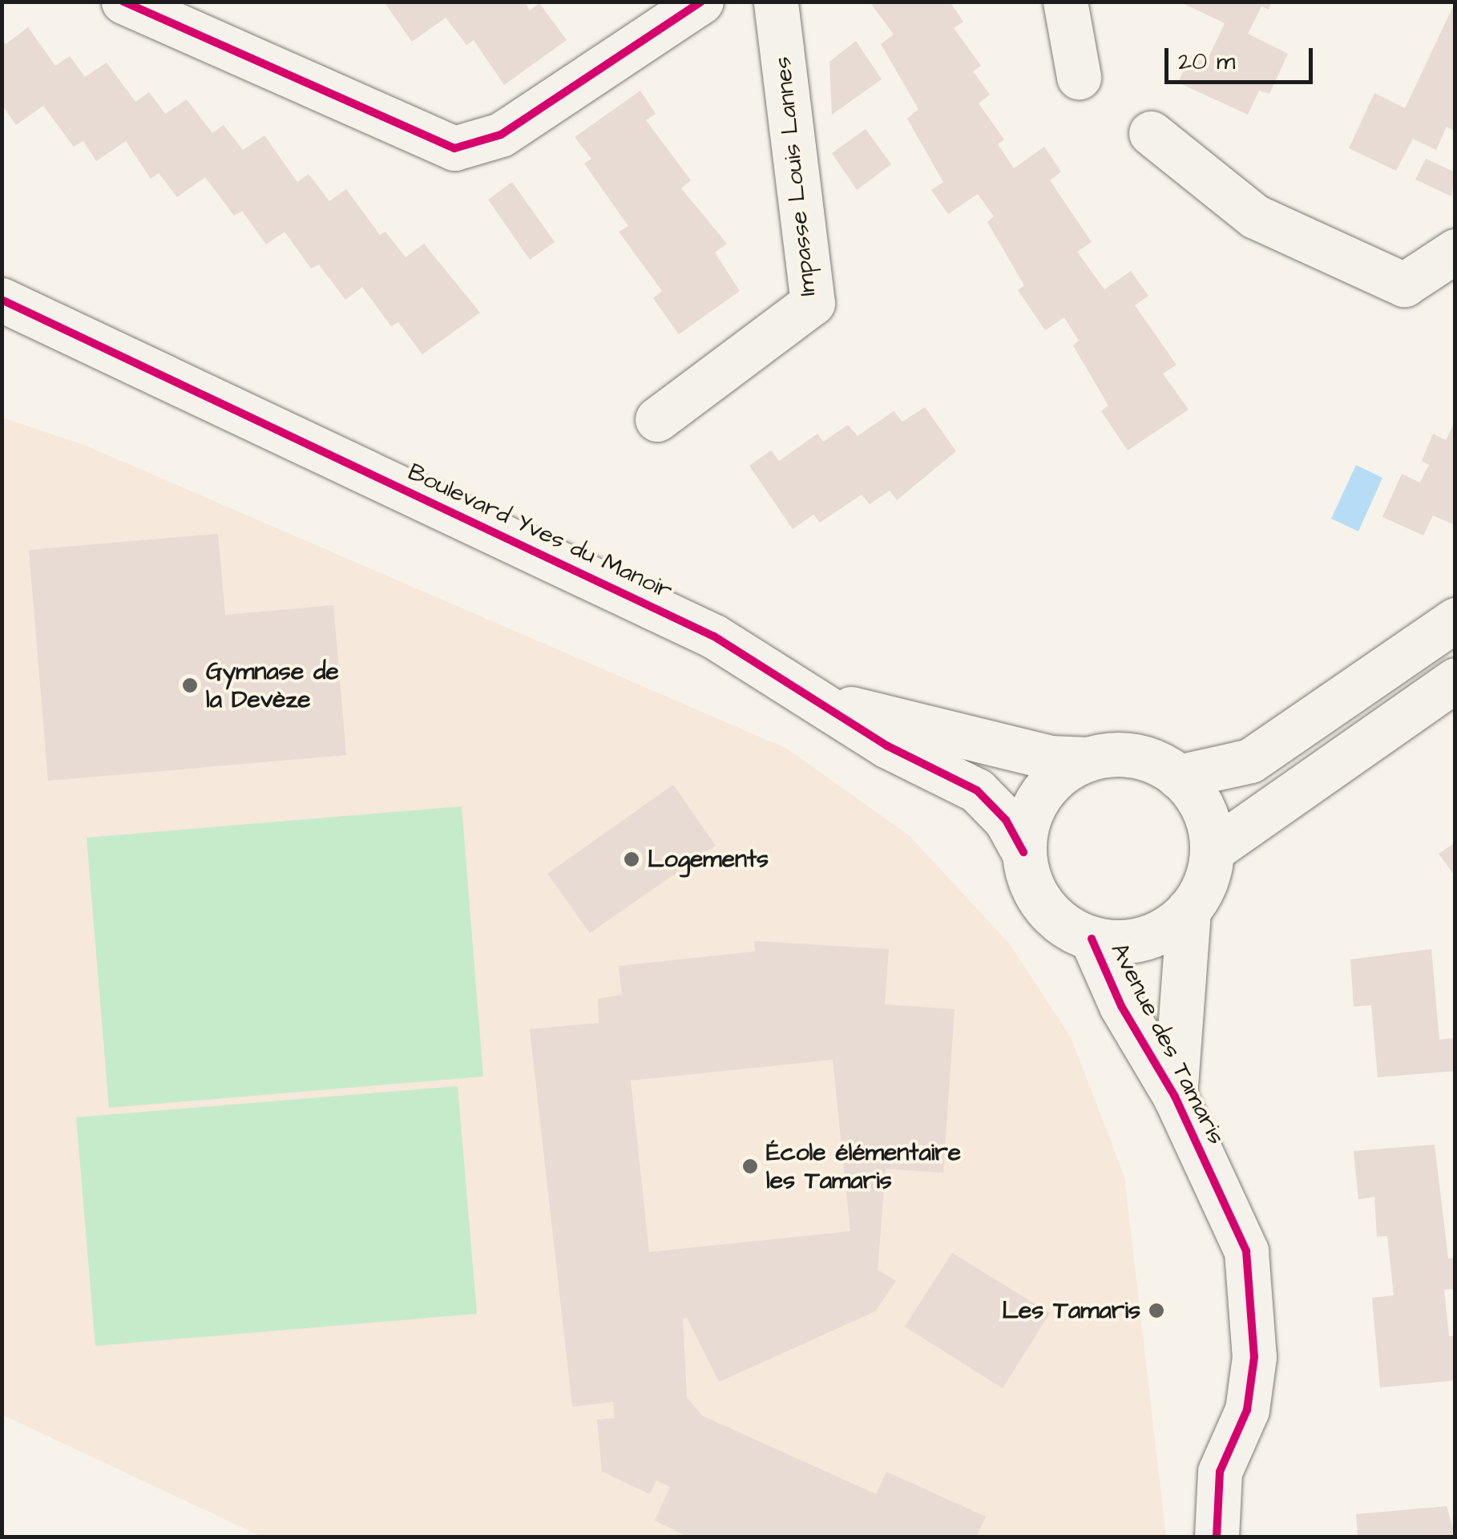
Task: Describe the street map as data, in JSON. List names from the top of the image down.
{
  "streets": {
    "street": ["Impasse Louis Lannes", "Boulevard Yves du Manoir", "Avenue des Tamaris"]
  },
  "crossings": [
    ["Boulevard Yves du Manoir", "Avenue des Tamaris"]
  ],
  "places": [
    "Gymnase de la Devèze",
    "Logements",
    "École élémentaire les Tamaris",
    "Les Tamaris"
  ],
  "scale_bar": "20 m"
}
